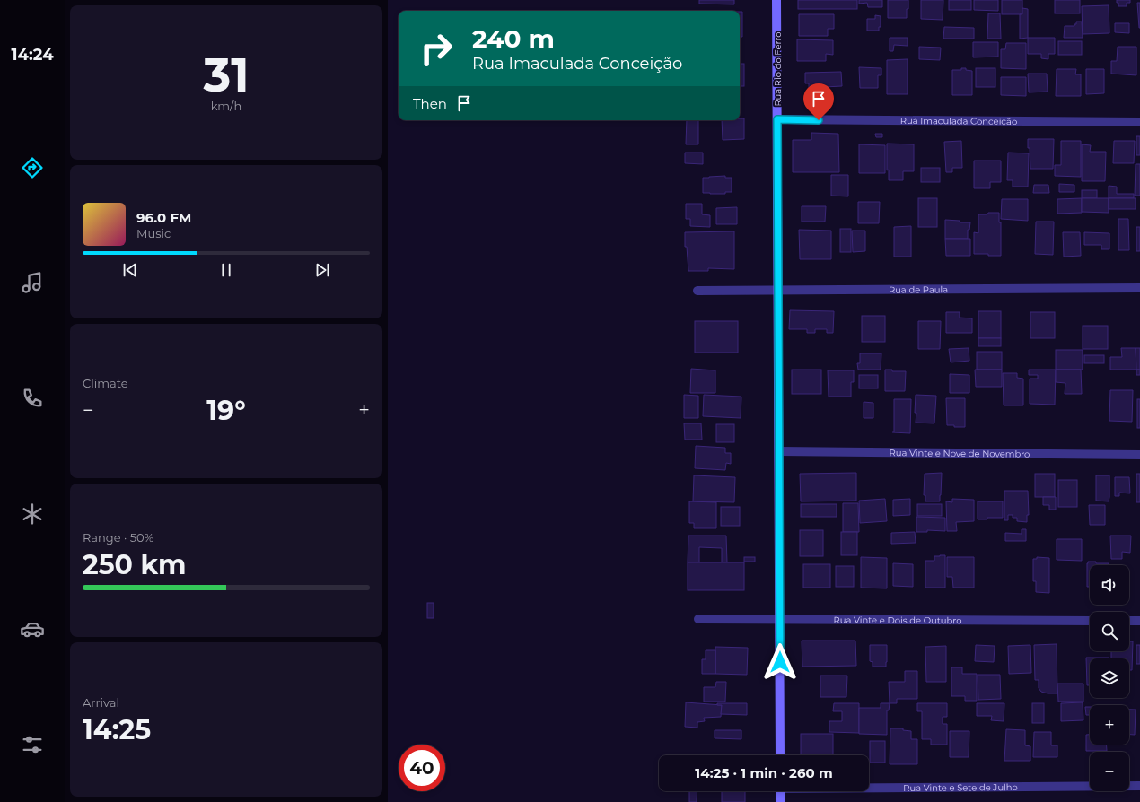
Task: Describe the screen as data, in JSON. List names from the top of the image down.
{
  "streets": {
    "street": [
      "Rua Rio do Ferro",
      "Rua Imaculada Conceição",
      "Rua de Paula",
      "Rua Vinte e Nove de Novembro",
      "Rua Vinte e Dois de Outubro",
      "Rua Vinte e Sete de Julho"
    ]
  },
  "crossings": [
    ["Rua Rio do Ferro", "Rua Imaculada Conceição"],
    ["Rua Rio do Ferro", "Rua de Paula"],
    ["Rua Rio do Ferro", "Rua Vinte e Nove de Novembro"],
    ["Rua Rio do Ferro", "Rua Vinte e Dois de Outubro"]
  ],
  "page": {
    "tabs": "14:24",
    "tile": [
      ["31", "km/h"],
      "Climate",
      ["Range · 50%", "250 km"],
      ["Arrival", "14:25"]
    ],
    "turn": ["240 m", "Rua Imaculada Conceição"],
    "then": "Then",
    "song": ["96.0 FM", "Music"],
    "heat": ["−", "19°", "+"],
    "map_buttons": ["+", "−"],
    "limit": "40",
    "trip": "14:25 · 1 min · 260 m"
  }
}
